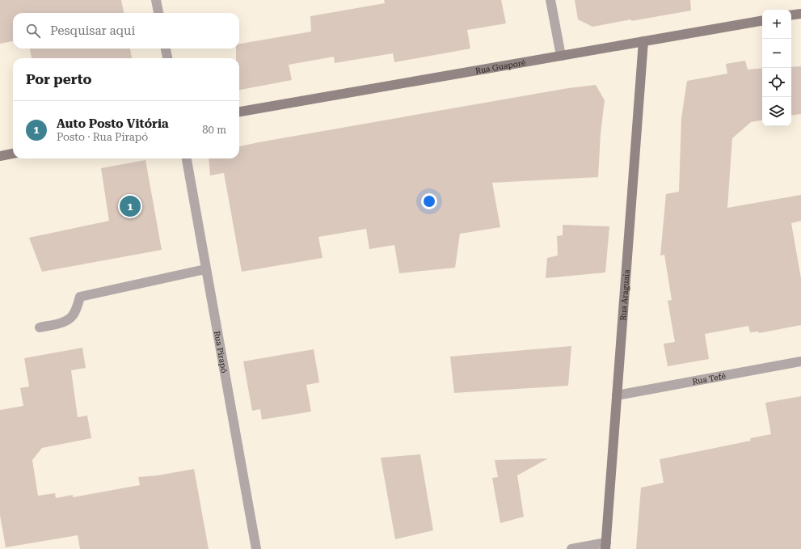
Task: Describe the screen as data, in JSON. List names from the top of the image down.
{
  "streets": {
    "street": [
      "Rua Guaporé",
      "Rua Araguaia",
      "Rua Pirapó",
      "Rua Tefé"
    ]
  },
  "crossings": [
    ["Rua Guaporé", "Rua Araguaia"],
    ["Rua Araguaia", "Rua Tefé"]
  ],
  "page": {
    "map_buttons": ["+", "−"],
    "search": "Pesquisar aqui",
    "heading": "Por perto",
    "list": [
      {
        "mark": "1",
        "name": "Auto Posto Vitória",
        "note": "Posto · Rua Pirapó",
        "value": "80 m"
      }
    ],
    "pins": "1"
  }
}
